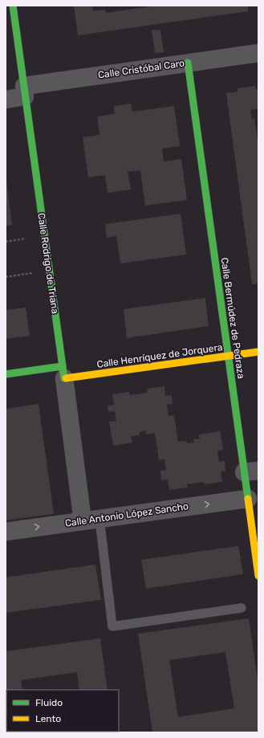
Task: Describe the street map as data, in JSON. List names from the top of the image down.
{
  "streets": {
    "street": [
      "Calle Cristóbal Caro",
      "Calle Rodrigo de Triana",
      "Calle Bermúdez de Pedraza",
      "Calle Henríquez de Jorquera",
      "Calle Antonio López Sancho"
    ]
  },
  "crossings": [
    ["Calle Cristóbal Caro", "Calle Rodrigo de Triana"],
    ["Calle Cristóbal Caro", "Calle Bermúdez de Pedraza"],
    ["Calle Rodrigo de Triana", "Calle Henríquez de Jorquera"],
    ["Calle Rodrigo de Triana", "Calle Antonio López Sancho"],
    ["Calle Bermúdez de Pedraza", "Calle Henríquez de Jorquera"],
    ["Calle Bermúdez de Pedraza", "Calle Antonio López Sancho"]
  ],
  "one_way": ["Calle Antonio López Sancho"],
  "legend": ["Fluido", "Lento"]
}
